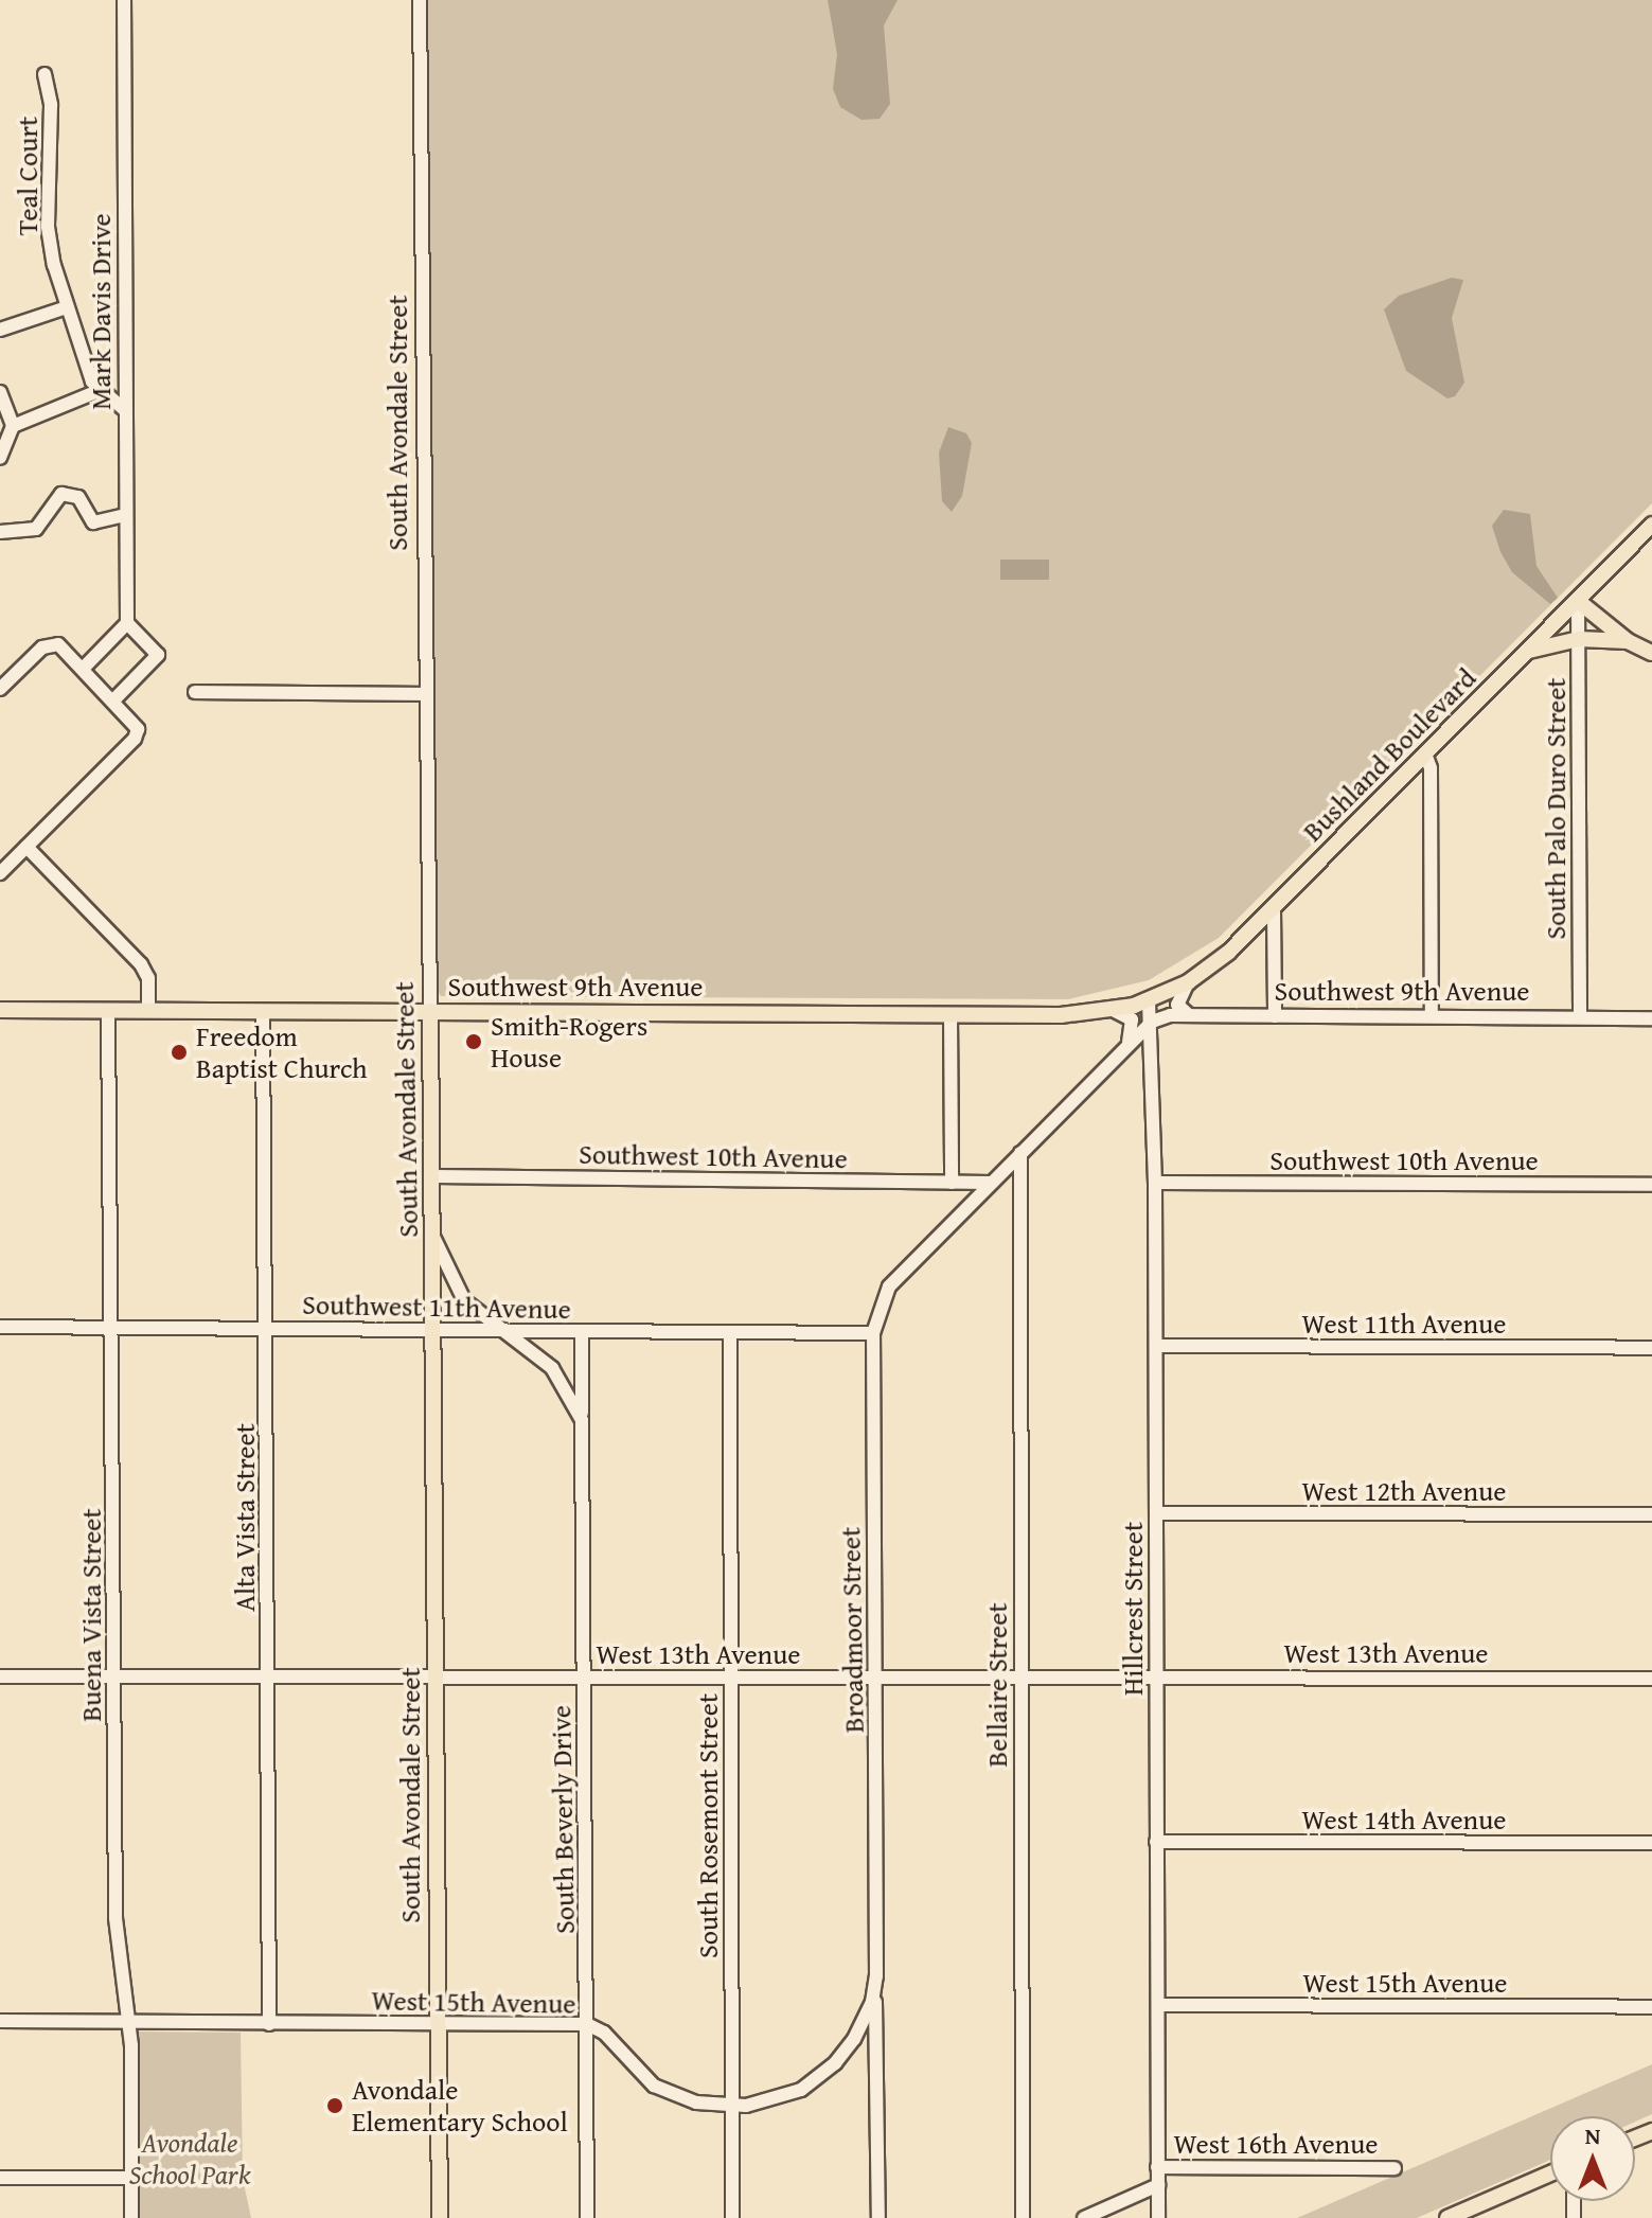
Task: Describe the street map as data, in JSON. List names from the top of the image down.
{
  "streets": {
    "main road": ["South Avondale Street", "Bushland Boulevard", "Southwest 9th Avenue"],
    "street": [
      "Teal Court",
      "Mark Davis Drive",
      "South Palo Duro Street",
      "Southwest 10th Avenue",
      "Southwest 11th Avenue",
      "West 11th Avenue",
      "West 12th Avenue",
      "Alta Vista Street",
      "Hillcrest Street",
      "Buena Vista Street",
      "Broadmoor Street",
      "West 13th Avenue",
      "Bellaire Street",
      "South Beverly Drive",
      "West 14th Avenue",
      "South Rosemont Street",
      "West 15th Avenue",
      "West 16th Avenue"
    ]
  },
  "crossings": [
    ["Teal Court", "Mark Davis Drive"],
    ["South Avondale Street", "Southwest 9th Avenue"],
    ["South Avondale Street", "Southwest 10th Avenue"],
    ["South Avondale Street", "Southwest 11th Avenue"],
    ["South Avondale Street", "West 13th Avenue"],
    ["South Avondale Street", "South Beverly Drive"],
    ["South Avondale Street", "West 15th Avenue"],
    ["Bushland Boulevard", "South Palo Duro Street"],
    ["Bushland Boulevard", "Southwest 9th Avenue"],
    ["Bushland Boulevard", "Southwest 10th Avenue"],
    ["Bushland Boulevard", "Hillcrest Street"],
    ["Bushland Boulevard", "Broadmoor Street"],
    ["Bushland Boulevard", "Bellaire Street"],
    ["South Palo Duro Street", "Southwest 9th Avenue"],
    ["Southwest 9th Avenue", "Alta Vista Street"],
    ["Southwest 9th Avenue", "Hillcrest Street"],
    ["Southwest 9th Avenue", "Buena Vista Street"],
    ["Southwest 10th Avenue", "Hillcrest Street"],
    ["Southwest 11th Avenue", "Alta Vista Street"],
    ["Southwest 11th Avenue", "Buena Vista Street"],
    ["Southwest 11th Avenue", "Broadmoor Street"],
    ["Southwest 11th Avenue", "South Beverly Drive"],
    ["Southwest 11th Avenue", "South Rosemont Street"],
    ["West 11th Avenue", "Hillcrest Street"],
    ["West 12th Avenue", "Hillcrest Street"],
    ["Alta Vista Street", "West 13th Avenue"],
    ["Alta Vista Street", "West 15th Avenue"],
    ["Hillcrest Street", "West 13th Avenue"],
    ["Hillcrest Street", "West 14th Avenue"],
    ["Hillcrest Street", "West 15th Avenue"],
    ["Hillcrest Street", "West 16th Avenue"],
    ["Buena Vista Street", "West 13th Avenue"],
    ["Buena Vista Street", "West 15th Avenue"],
    ["Broadmoor Street", "West 13th Avenue"],
    ["Broadmoor Street", "West 15th Avenue"],
    ["West 13th Avenue", "Bellaire Street"],
    ["West 13th Avenue", "South Beverly Drive"],
    ["West 13th Avenue", "South Rosemont Street"],
    ["South Beverly Drive", "West 15th Avenue"],
    ["South Rosemont Street", "West 15th Avenue"]
  ],
  "parks": ["Avondale School Park"],
  "places": ["Smith-Rogers House", "Freedom Baptist Church", "Avondale Elementary School"],
  "north": "top"
}
